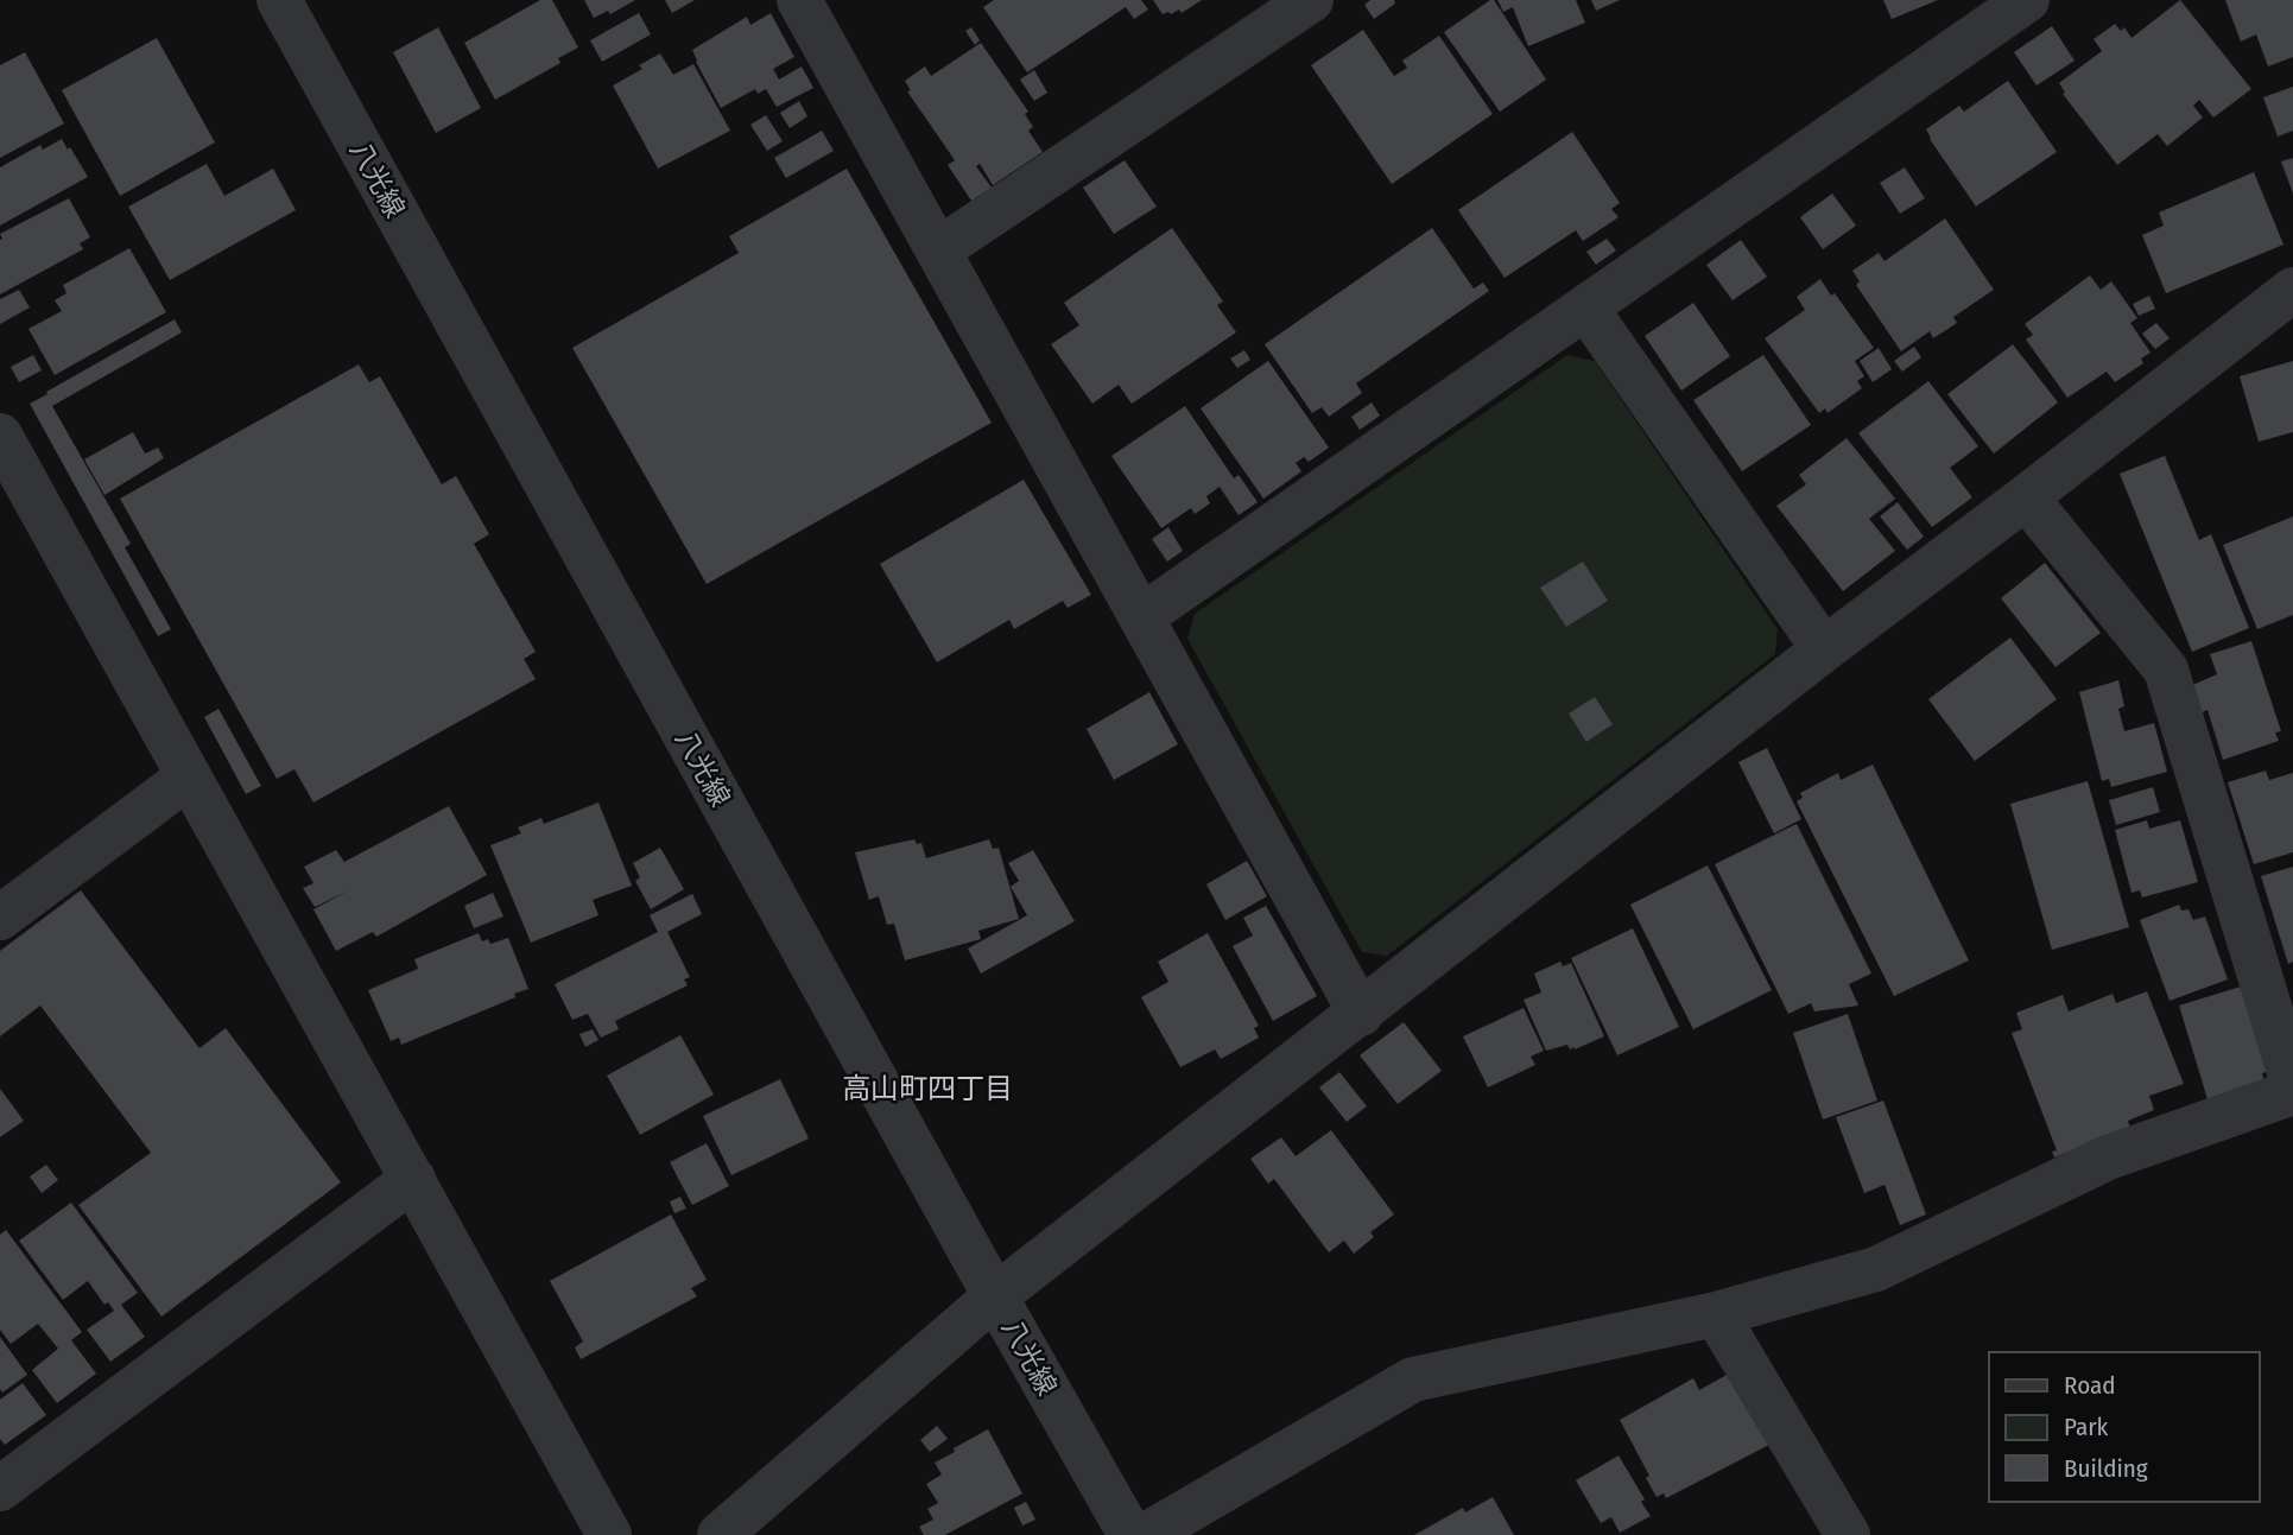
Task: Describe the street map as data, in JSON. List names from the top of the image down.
{
  "streets": {
    "street": ["八光線"]
  },
  "districts": ["高山町四丁目"],
  "legend": ["Road", "Park", "Building"]
}
